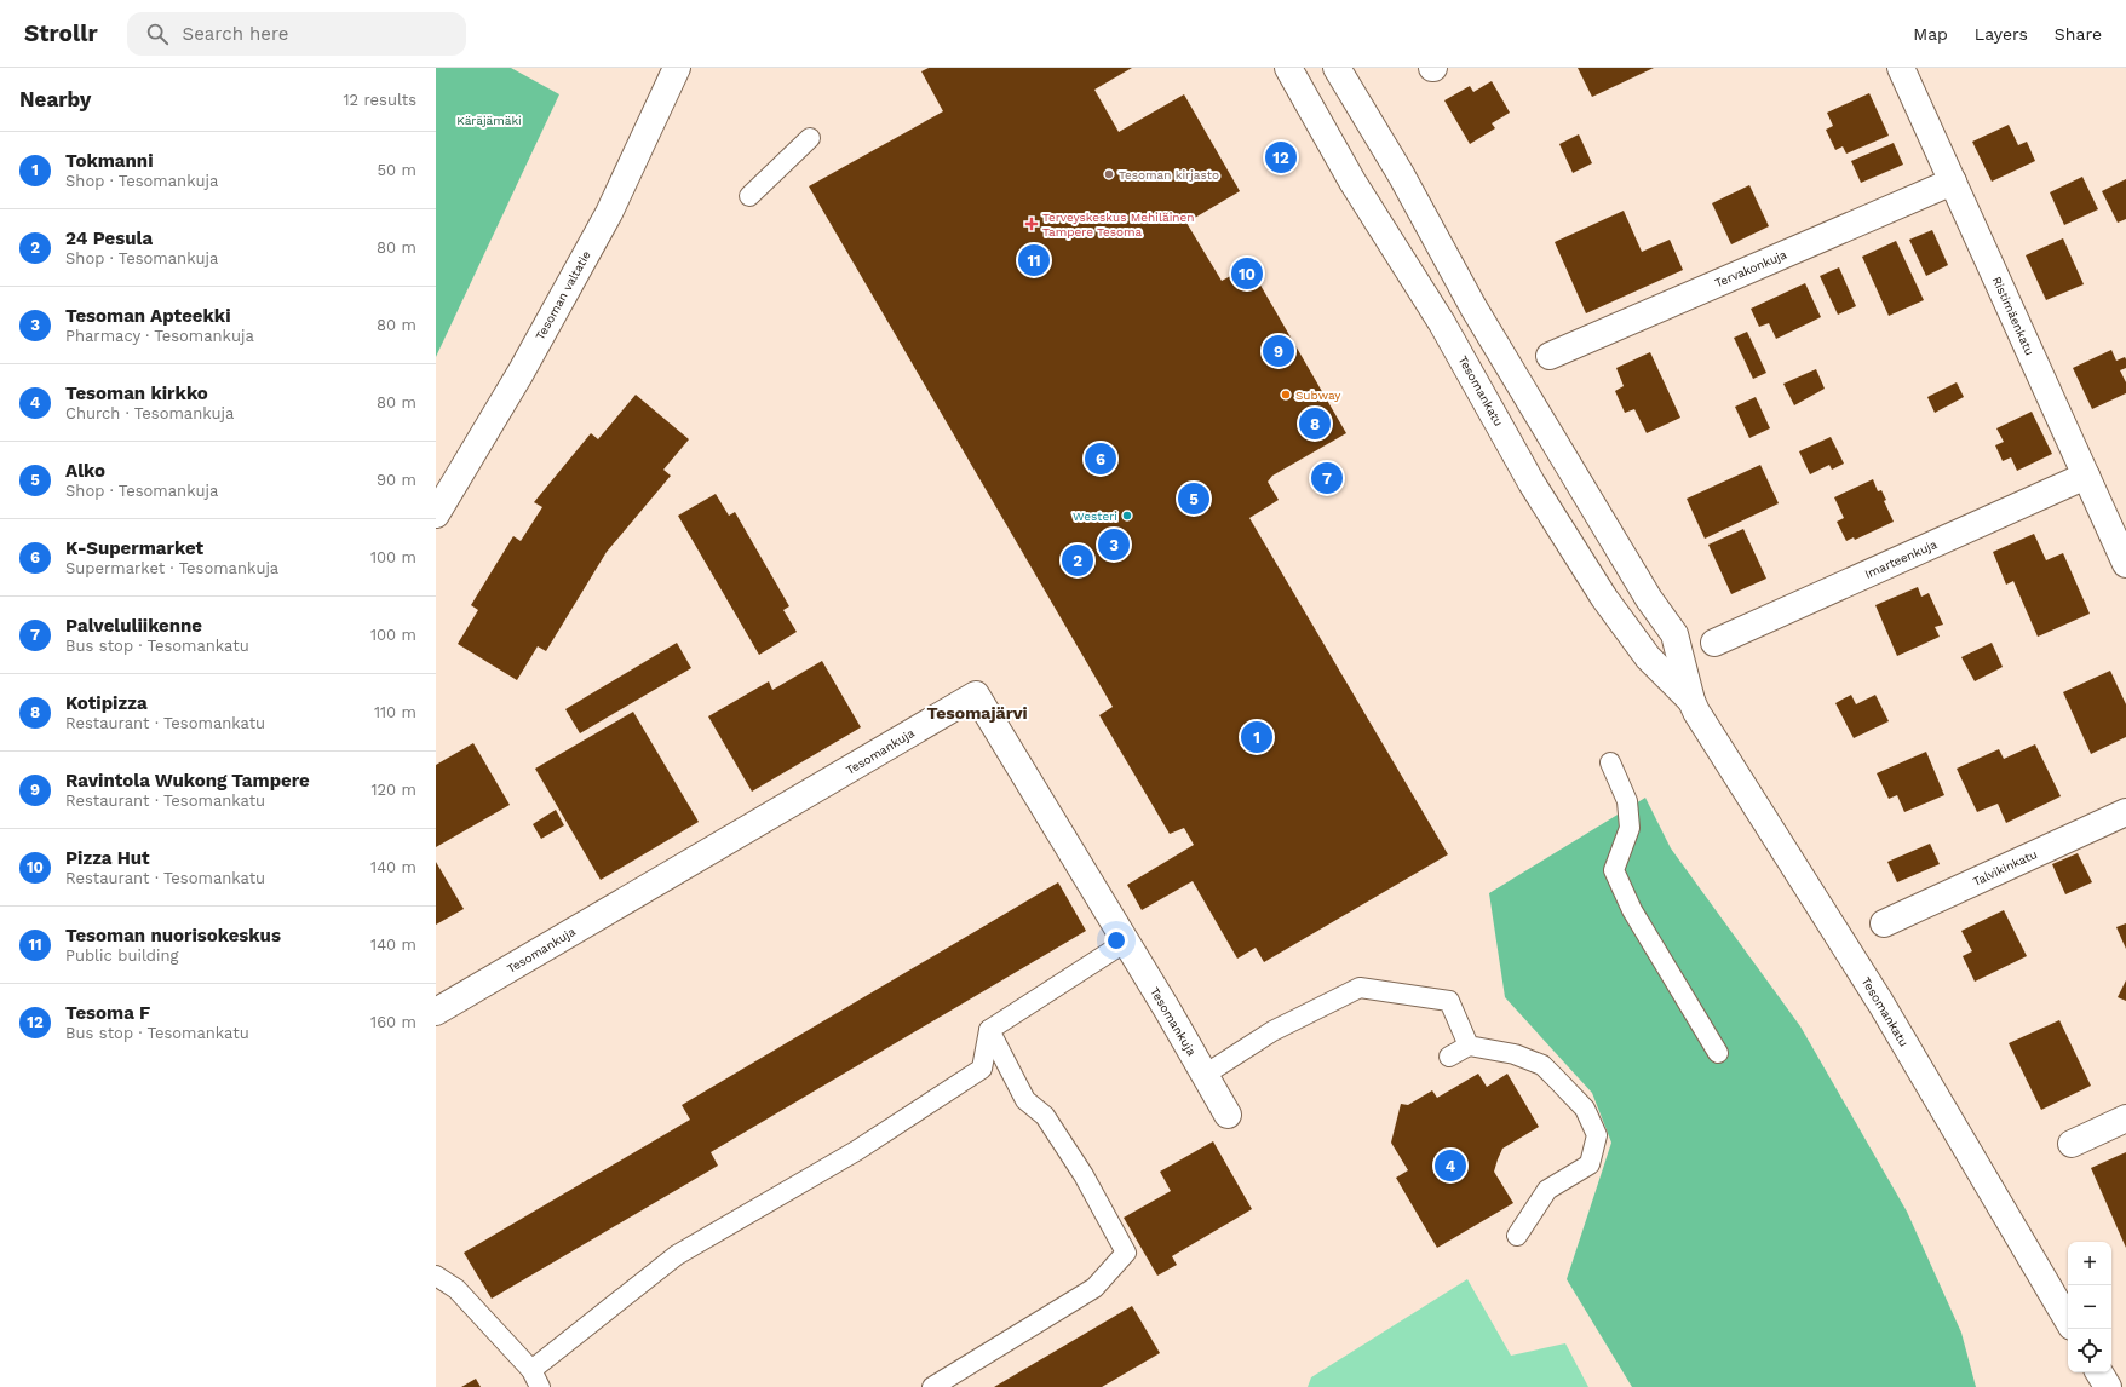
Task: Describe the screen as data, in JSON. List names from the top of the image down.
{
  "streets": {
    "street": [
      "Tervakonkuja",
      "Tesoman valtatie",
      "Ristimäenkatu",
      "Tesomankatu",
      "Imarteenkuja",
      "Tesomankuja",
      "Talvikinkatu"
    ]
  },
  "crossings": [
    ["Tervakonkuja", "Ristimäenkatu"],
    ["Ristimäenkatu", "Imarteenkuja"]
  ],
  "districts": ["Tesomajärvi"],
  "parks": ["Käräjämäki"],
  "places": {
    "other": ["Tesoman kirjasto", "Subway", "Westeri"],
    "health": ["Terveyskeskus Mehiläinen Tampere Tesoma"]
  },
  "page": {
    "header": "Strollr",
    "search": "Search here",
    "nav": ["Map", "Layers", "Share"],
    "heading": ["Nearby", "12 results"],
    "list": [
      {
        "mark": "1",
        "name": "Tokmanni",
        "note": "Shop · Tesomankuja",
        "value": "50 m"
      },
      {
        "mark": "2",
        "name": "24 Pesula",
        "note": "Shop · Tesomankuja",
        "value": "80 m"
      },
      {
        "mark": "3",
        "name": "Tesoman Apteekki",
        "note": "Pharmacy · Tesomankuja",
        "value": "80 m"
      },
      {
        "mark": "4",
        "name": "Tesoman kirkko",
        "note": "Church · Tesomankuja",
        "value": "80 m"
      },
      {
        "mark": "5",
        "name": "Alko",
        "note": "Shop · Tesomankuja",
        "value": "90 m"
      },
      {
        "mark": "6",
        "name": "K-Supermarket",
        "note": "Supermarket · Tesomankuja",
        "value": "100 m"
      },
      {
        "mark": "7",
        "name": "Palveluliikenne",
        "note": "Bus stop · Tesomankatu",
        "value": "100 m"
      },
      {
        "mark": "8",
        "name": "Kotipizza",
        "note": "Restaurant · Tesomankatu",
        "value": "110 m"
      },
      {
        "mark": "9",
        "name": "Ravintola Wukong Tampere",
        "note": "Restaurant · Tesomankatu",
        "value": "120 m"
      },
      {
        "mark": "10",
        "name": "Pizza Hut",
        "note": "Restaurant · Tesomankatu",
        "value": "140 m"
      },
      {
        "mark": "11",
        "name": "Tesoman nuorisokeskus",
        "note": "Public building",
        "value": "140 m"
      },
      {
        "mark": "12",
        "name": "Tesoma F",
        "note": "Bus stop · Tesomankatu",
        "value": "160 m"
      }
    ],
    "pins": [
      "12",
      "11",
      "10",
      "9",
      "8",
      "6",
      "7",
      "5",
      "3",
      "2",
      "1",
      "4"
    ],
    "map_buttons": ["+", "−"]
  }
}
